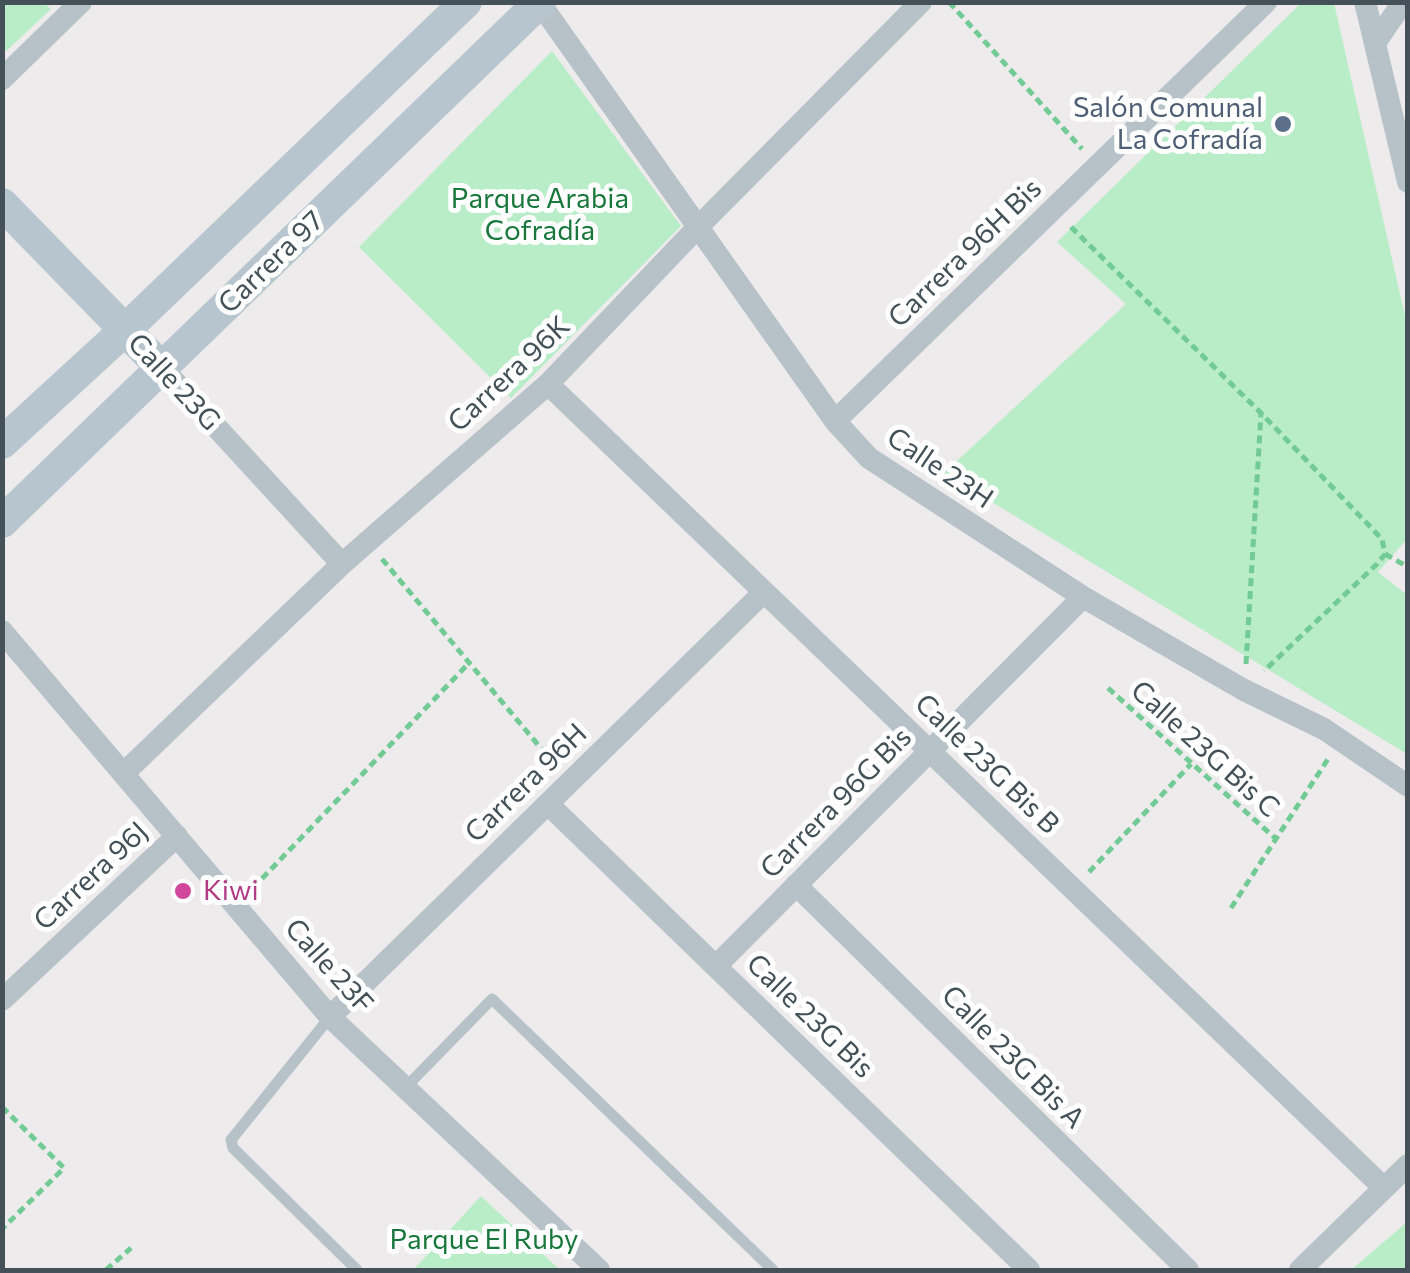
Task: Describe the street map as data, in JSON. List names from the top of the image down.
{
  "streets": {
    "street": [
      "Carrera 96H Bis",
      "Carrera 97",
      "Carrera 96K",
      "Calle 23G",
      "Calle 23H",
      "Calle 23G Bis B",
      "Carrera 96H",
      "Carrera 96G Bis",
      "Carrera 96J",
      "Calle 23F",
      "Calle 23G Bis",
      "Calle 23G Bis A"
    ],
    "path": ["Calle 23G Bis C"]
  },
  "crossings": [
    ["Carrera 96H Bis", "Calle 23H"],
    ["Carrera 97", "Calle 23G"],
    ["Carrera 97", "Calle 23H"],
    ["Carrera 96K", "Calle 23G"],
    ["Carrera 96K", "Calle 23H"],
    ["Carrera 96K", "Calle 23G Bis B"],
    ["Carrera 96K", "Calle 23F"],
    ["Calle 23H", "Carrera 96G Bis"],
    ["Calle 23G Bis B", "Carrera 96H"],
    ["Calle 23G Bis B", "Carrera 96G Bis"],
    ["Carrera 96H", "Calle 23F"],
    ["Carrera 96H", "Calle 23G Bis"],
    ["Carrera 96G Bis", "Calle 23G Bis"],
    ["Carrera 96G Bis", "Calle 23G Bis A"],
    ["Carrera 96J", "Calle 23F"]
  ],
  "parks": ["Parque Arabia Cofradía", "Parque El Ruby"],
  "places": ["Salón Comunal La Cofradía", "Kiwi"]
}
